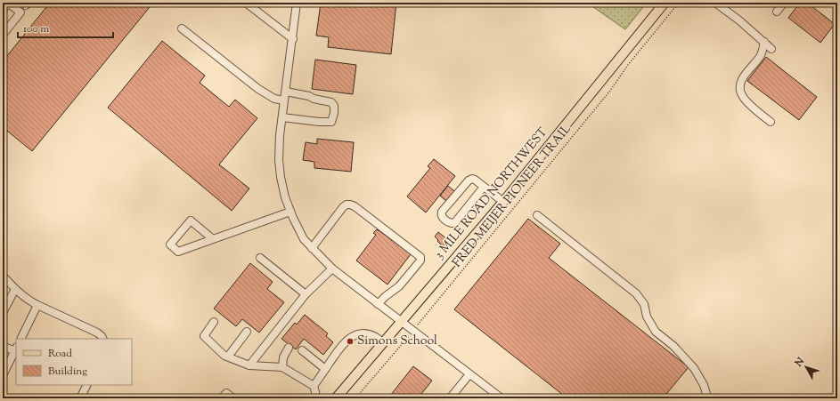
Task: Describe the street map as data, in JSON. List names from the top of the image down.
{
  "streets": {
    "main road": ["3 MILE ROAD NORTHWEST"],
    "path": ["FRED MEIJER PIONEER TRAIL"]
  },
  "places": ["Simons School"],
  "legend": ["Road", "Building"],
  "scale_bar": "100 m",
  "north": "top left"
}
